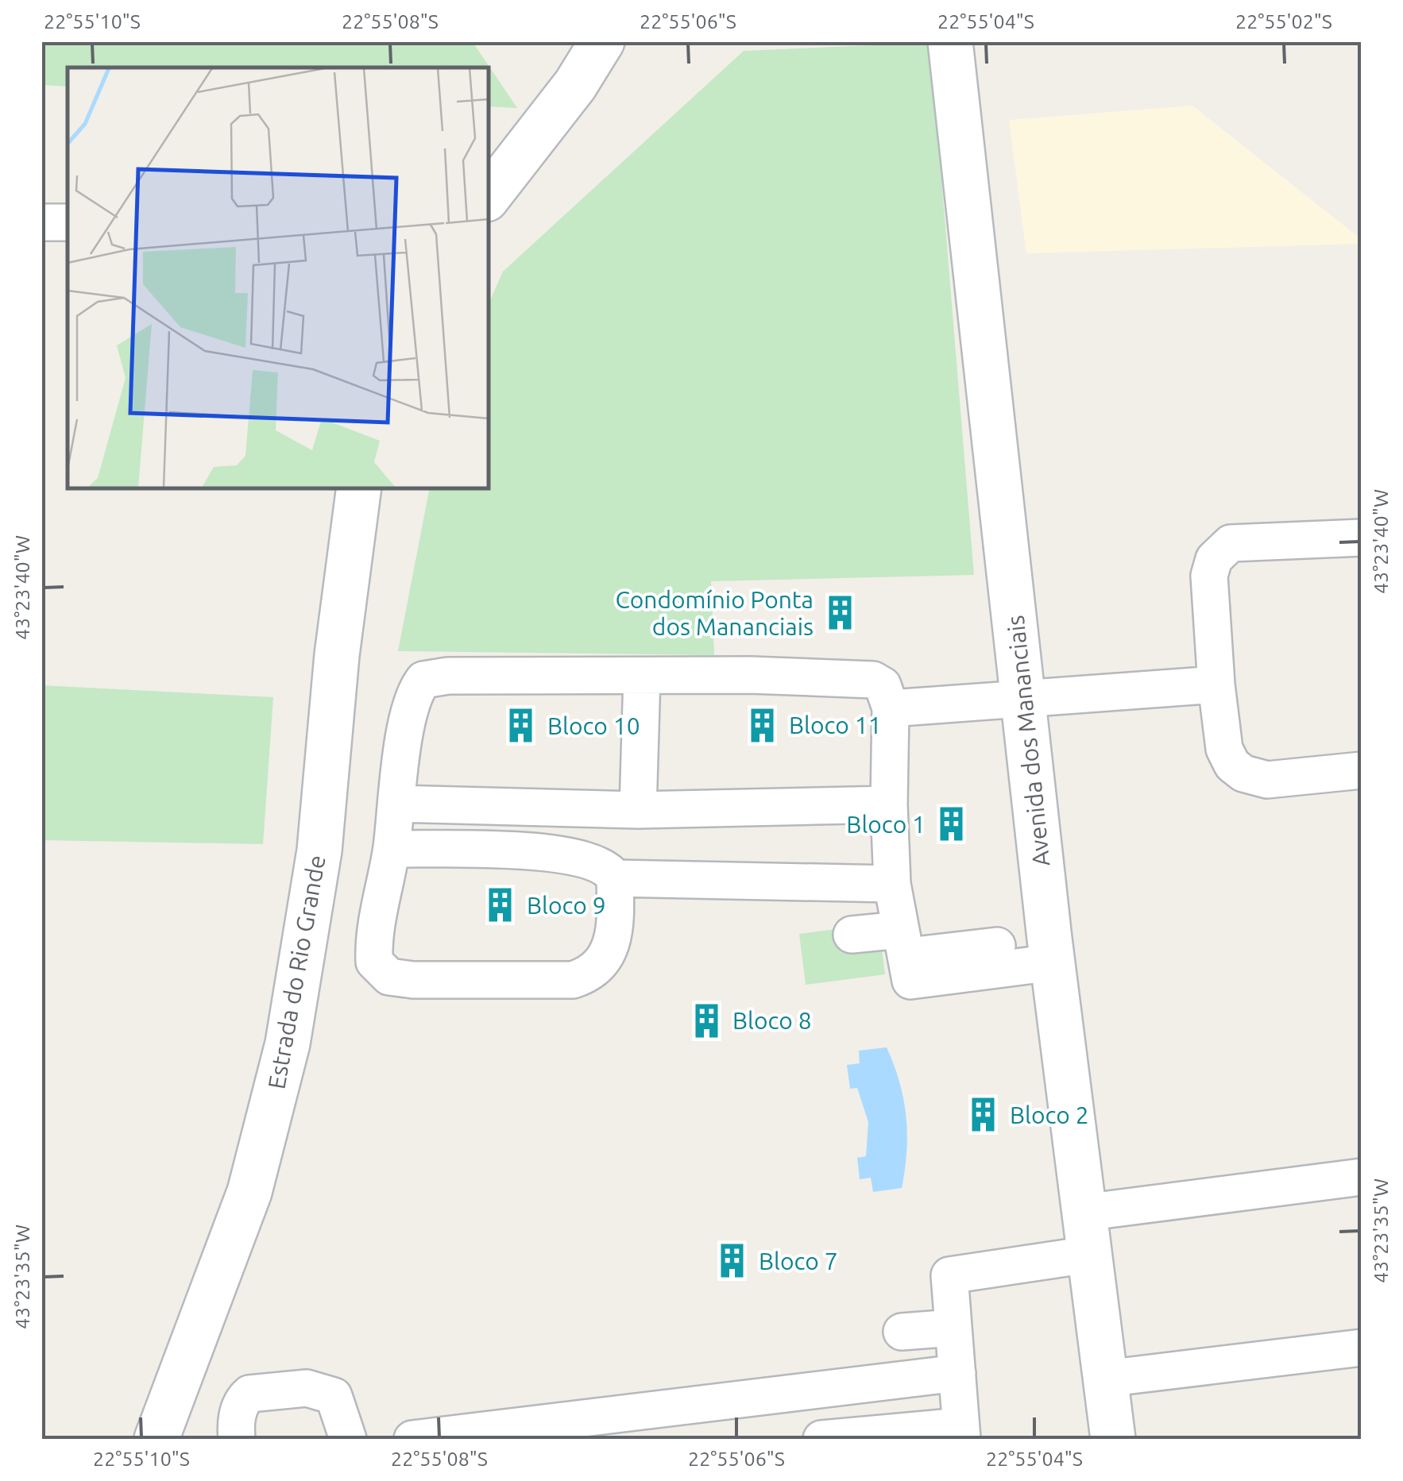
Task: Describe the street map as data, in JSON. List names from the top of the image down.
{
  "streets": {
    "main road": ["Avenida dos Mananciais", "Estrada do Rio Grande"]
  },
  "places": {
    "building": [
      "Condomínio Ponta dos Mananciais",
      "Bloco 11",
      "Bloco 10",
      "Bloco 1",
      "Bloco 9",
      "Bloco 8",
      "Bloco 2",
      "Bloco 7"
    ]
  },
  "coordinates": [
    "22°55'10\"S",
    "22°55'08\"S",
    "22°55'06\"S",
    "22°55'04\"S",
    "22°55'02\"S",
    "43°23'40\"W",
    "43°23'35\"W"
  ]
}
